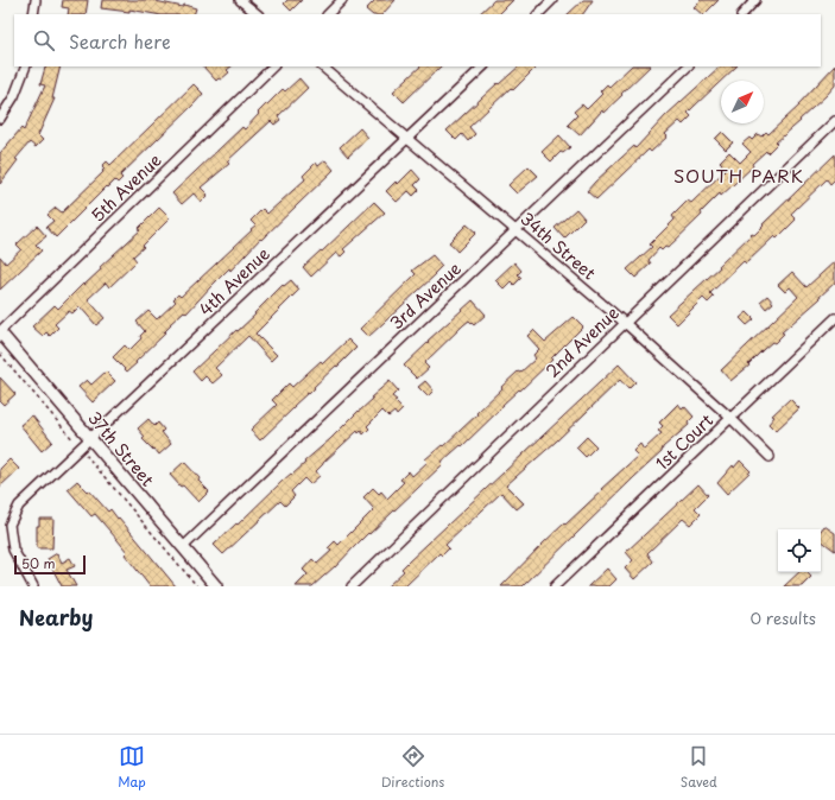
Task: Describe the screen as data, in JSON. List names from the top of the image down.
{
  "streets": {
    "street": [
      "5th Avenue",
      "34th Street",
      "4th Avenue",
      "3rd Avenue",
      "2nd Avenue",
      "1st Court",
      "37th Street"
    ]
  },
  "crossings": [
    ["5th Avenue", "37th Street"],
    ["34th Street", "4th Avenue"],
    ["34th Street", "3rd Avenue"],
    ["34th Street", "2nd Avenue"],
    ["34th Street", "1st Court"],
    ["4th Avenue", "37th Street"],
    ["3rd Avenue", "37th Street"]
  ],
  "districts": ["SOUTH PARK"],
  "scale_bar": "50 m",
  "north": "top right",
  "page": {
    "search": "Search here",
    "scale": "50 m",
    "heading": ["Nearby", "0 results"],
    "nav": ["Map", "Directions", "Saved"]
  }
}
